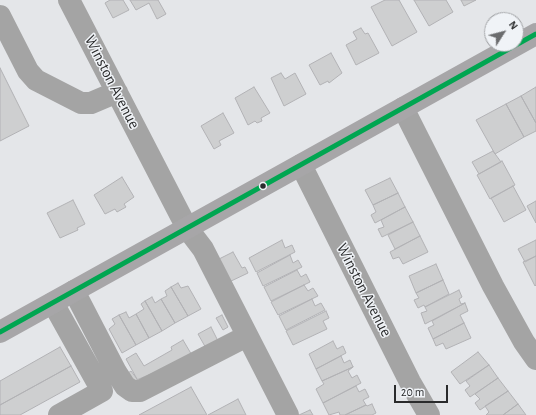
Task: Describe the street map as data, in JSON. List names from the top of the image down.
{
  "streets": {
    "street": ["Winston Avenue"]
  },
  "scale_bar": "20 m",
  "north": "top right"
}
